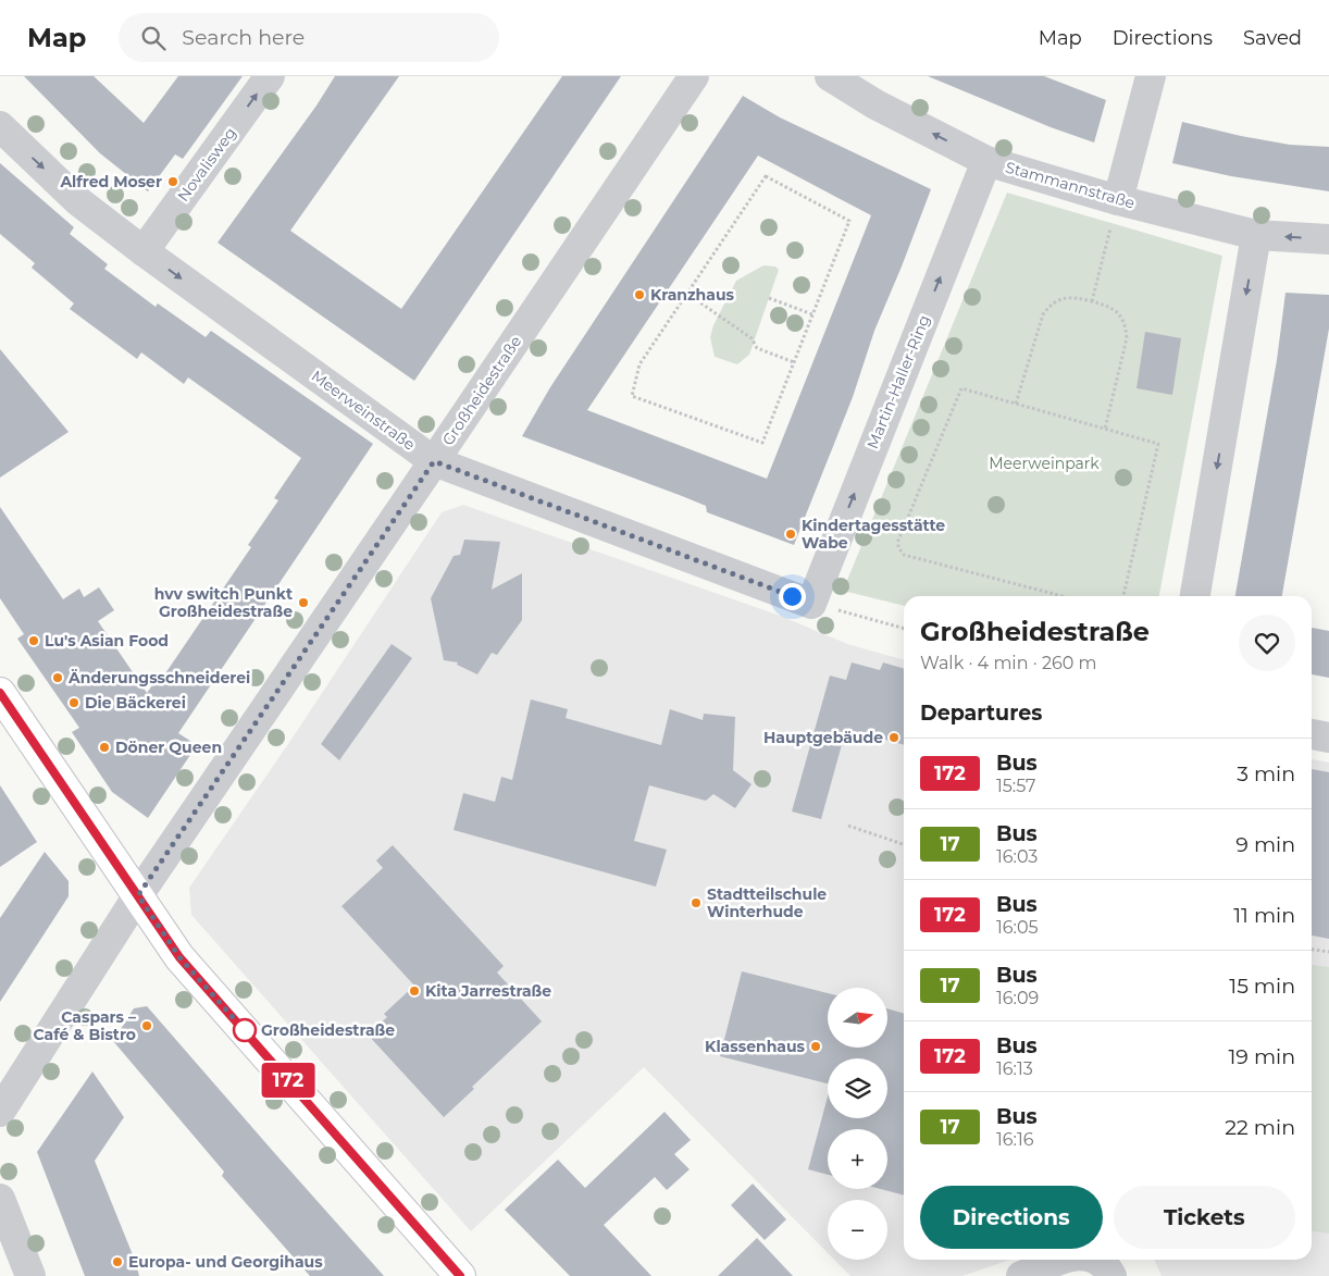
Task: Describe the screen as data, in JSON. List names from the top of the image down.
{
  "streets": {
    "street": [
      "Novalisweg",
      "Stammannstraße",
      "Martin-Haller-Ring",
      "Großheidestraße",
      "Meerweinstraße"
    ]
  },
  "crossings": [
    ["Novalisweg", "Meerweinstraße"],
    ["Stammannstraße", "Martin-Haller-Ring"],
    ["Martin-Haller-Ring", "Meerweinstraße"],
    ["Großheidestraße", "Meerweinstraße"]
  ],
  "one_way": [
    "Novalisweg",
    "Stammannstraße",
    "Martin-Haller-Ring",
    "Meerweinstraße"
  ],
  "parks": ["Meerweinpark"],
  "places": [
    "Alfred Moser",
    "Kranzhaus",
    "Kindertagesstätte Wabe",
    "hvv switch Punkt Großheidestraße",
    "Lu's Asian Food",
    "Änderungsschneiderei",
    "Die Bäckerei",
    "Hauptgebäude",
    "Döner Queen",
    "Stadtteilschule Winterhude",
    "Kita Jarrestraße",
    "Caspars – Café & Bistro",
    "Großheidestraße",
    "Klassenhaus",
    "Europa- und Georgihaus"
  ],
  "lines": ["bus line 172"],
  "north": "right",
  "page": {
    "header": "Map",
    "search": "Search here",
    "nav": ["Map", "Directions", "Saved"],
    "on_map": "172",
    "heading": [
      ["Großheidestraße", "Walk · 4 min · 260 m"],
      "Departures"
    ],
    "list": [
      {
        "mark": "172",
        "name": "Bus",
        "note": "15:57",
        "value": "3 min"
      },
      {
        "mark": "17",
        "name": "Bus",
        "note": "16:03",
        "value": "9 min"
      },
      {
        "mark": "172",
        "name": "Bus",
        "note": "16:05",
        "value": "11 min"
      },
      {
        "mark": "17",
        "name": "Bus",
        "note": "16:09",
        "value": "15 min"
      },
      {
        "mark": "172",
        "name": "Bus",
        "note": "16:13",
        "value": "19 min"
      },
      {
        "mark": "17",
        "name": "Bus",
        "note": "16:16",
        "value": "22 min"
      }
    ],
    "map_buttons": ["+", "−"],
    "buttons": ["Directions", "Tickets"]
  }
}
